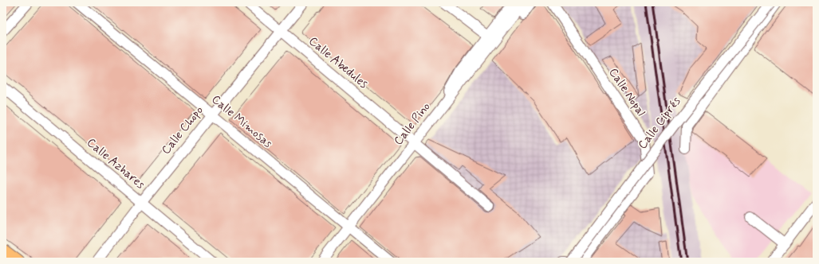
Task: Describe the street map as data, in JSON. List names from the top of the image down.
{
  "streets": {
    "street": [
      "Calle Abedules",
      "Calle Nopal",
      "Calle Mimosas",
      "Calle Ciprés",
      "Calle Pino",
      "Calle Chopo",
      "Calle Azhares"
    ]
  },
  "crossings": [
    ["Calle Abedules", "Calle Pino"],
    ["Calle Abedules", "Calle Chopo"],
    ["Calle Mimosas", "Calle Pino"],
    ["Calle Mimosas", "Calle Chopo"],
    ["Calle Chopo", "Calle Azhares"]
  ]
}
